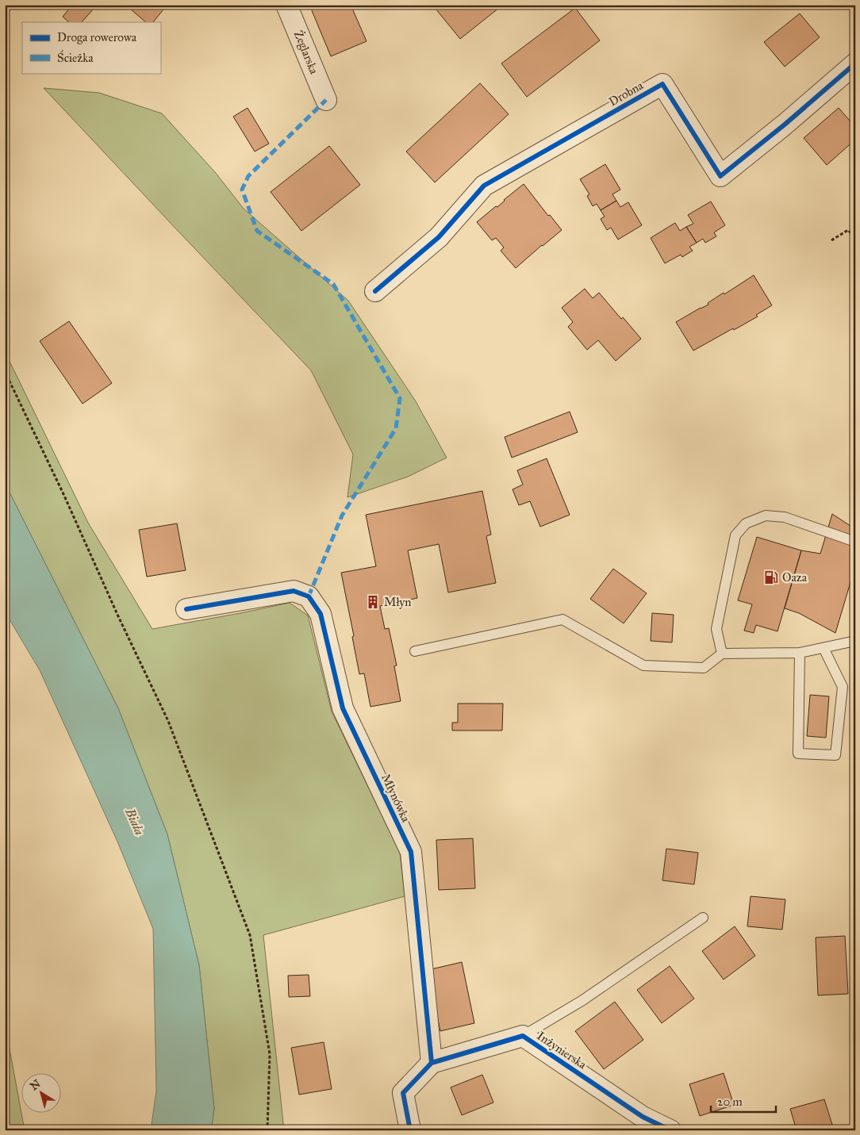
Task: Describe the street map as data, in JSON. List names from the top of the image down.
{
  "streets": {
    "street": [
      "Żeglarska",
      "Drobna",
      "Młynówka",
      "Inżynierska"
    ]
  },
  "crossings": [
    ["Młynówka", "Inżynierska"]
  ],
  "water": ["Biała"],
  "places": {
    "fuel station": ["Oaza"],
    "building": ["Młyn"]
  },
  "legend": ["Droga rowerowa", "Ścieżka"],
  "scale_bar": "20 m",
  "north": "top left"
}
